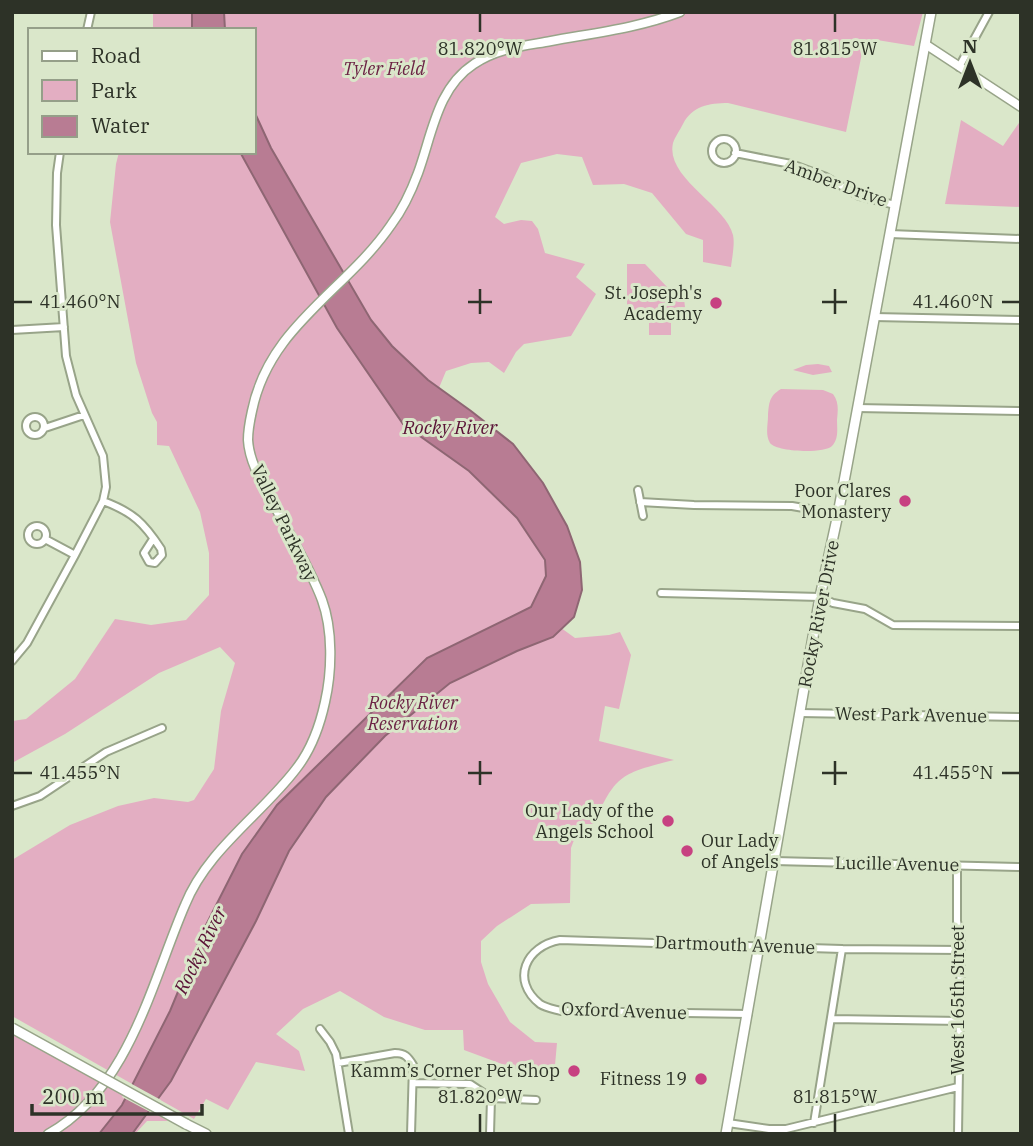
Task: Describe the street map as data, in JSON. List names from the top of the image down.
{
  "streets": {
    "main road": ["Rocky River Drive"],
    "street": [
      "Amber Drive",
      "Valley Parkway",
      "West Park Avenue",
      "Lucille Avenue",
      "Dartmouth Avenue",
      "West 165th Street",
      "Oxford Avenue"
    ]
  },
  "crossings": [
    ["Amber Drive", "Rocky River Drive"],
    ["Rocky River Drive", "West Park Avenue"],
    ["Rocky River Drive", "Lucille Avenue"],
    ["Rocky River Drive", "Dartmouth Avenue"],
    ["Rocky River Drive", "Oxford Avenue"],
    ["Lucille Avenue", "West 165th Street"],
    ["Dartmouth Avenue", "West 165th Street"],
    ["Dartmouth Avenue", "Oxford Avenue"]
  ],
  "water": ["Rocky River"],
  "parks": ["Tyler Field", "Rocky River Reservation"],
  "places": [
    "St. Joseph's Academy",
    "Poor Clares Monastery",
    "Our Lady of the Angels School",
    "Our Lady of Angels",
    "Kamm’s Corner Pet Shop",
    "Fitness 19"
  ],
  "legend": ["Road", "Park", "Water"],
  "scale_bar": "200 m",
  "north": "top",
  "coordinates": [
    "81.820°W",
    "81.815°W",
    "41.460°N",
    "41.455°N"
  ]
}
